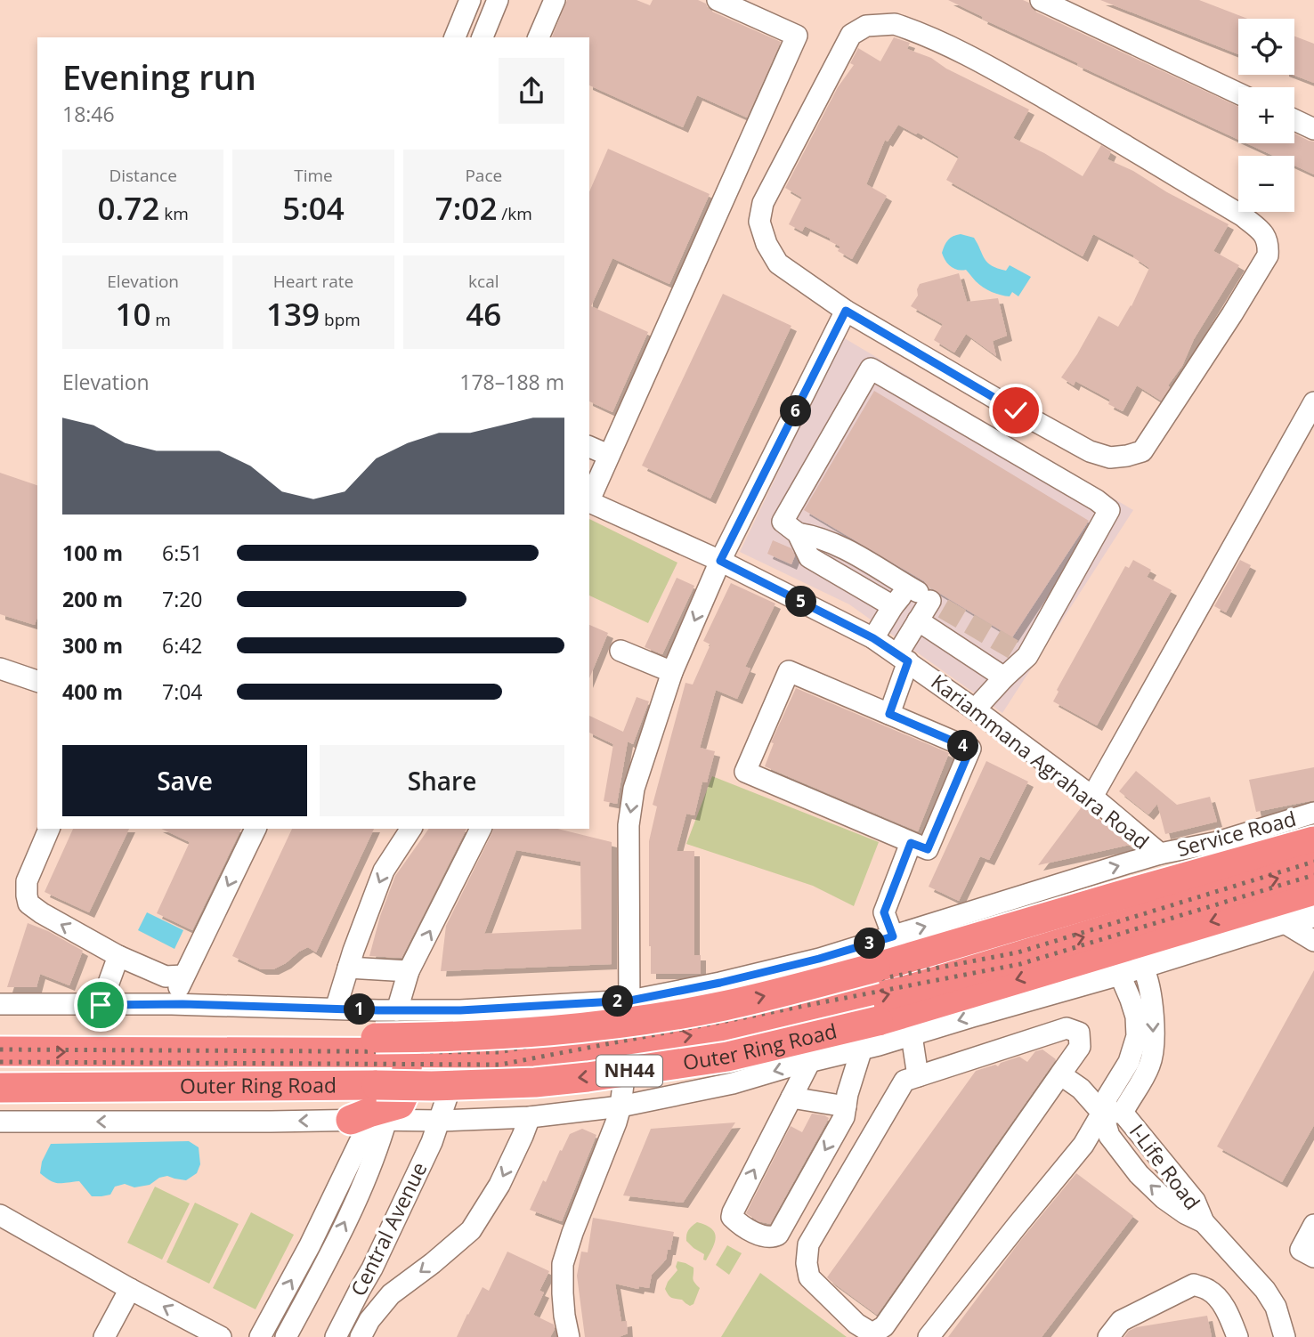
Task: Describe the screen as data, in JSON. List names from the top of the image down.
{
  "streets": {
    "highway": ["Outer Ring Road", "NH44"],
    "street": [
      "Kariammana Agrahara Road",
      "Service Road",
      "I-Life Road",
      "Central Avenue"
    ]
  },
  "crossings": [
    ["Kariammana Agrahara Road", "Service Road"],
    ["Service Road", "NH44"],
    ["Service Road", "Central Avenue"]
  ],
  "page": {
    "map_buttons": ["+", "−"],
    "heading": ["Evening run", "18:46"],
    "stats": [
      ["Distance", "0.72 km"],
      ["Time", "5:04"],
      ["Pace", "7:02 /km"],
      ["Elevation", "10 m"],
      ["Heart rate", "139 bpm"],
      ["kcal", "46"]
    ],
    "chart": ["Elevation", "178–188 m"],
    "pins": [
      "6",
      "5",
      "4",
      "3",
      "2",
      "1"
    ],
    "list": [
      {
        "name": "100 m",
        "note": "6:51"
      },
      {
        "name": "200 m",
        "note": "7:20"
      },
      {
        "name": "300 m",
        "note": "6:42"
      },
      {
        "name": "400 m",
        "note": "7:04"
      }
    ],
    "buttons": ["Save", "Share"]
  }
}
